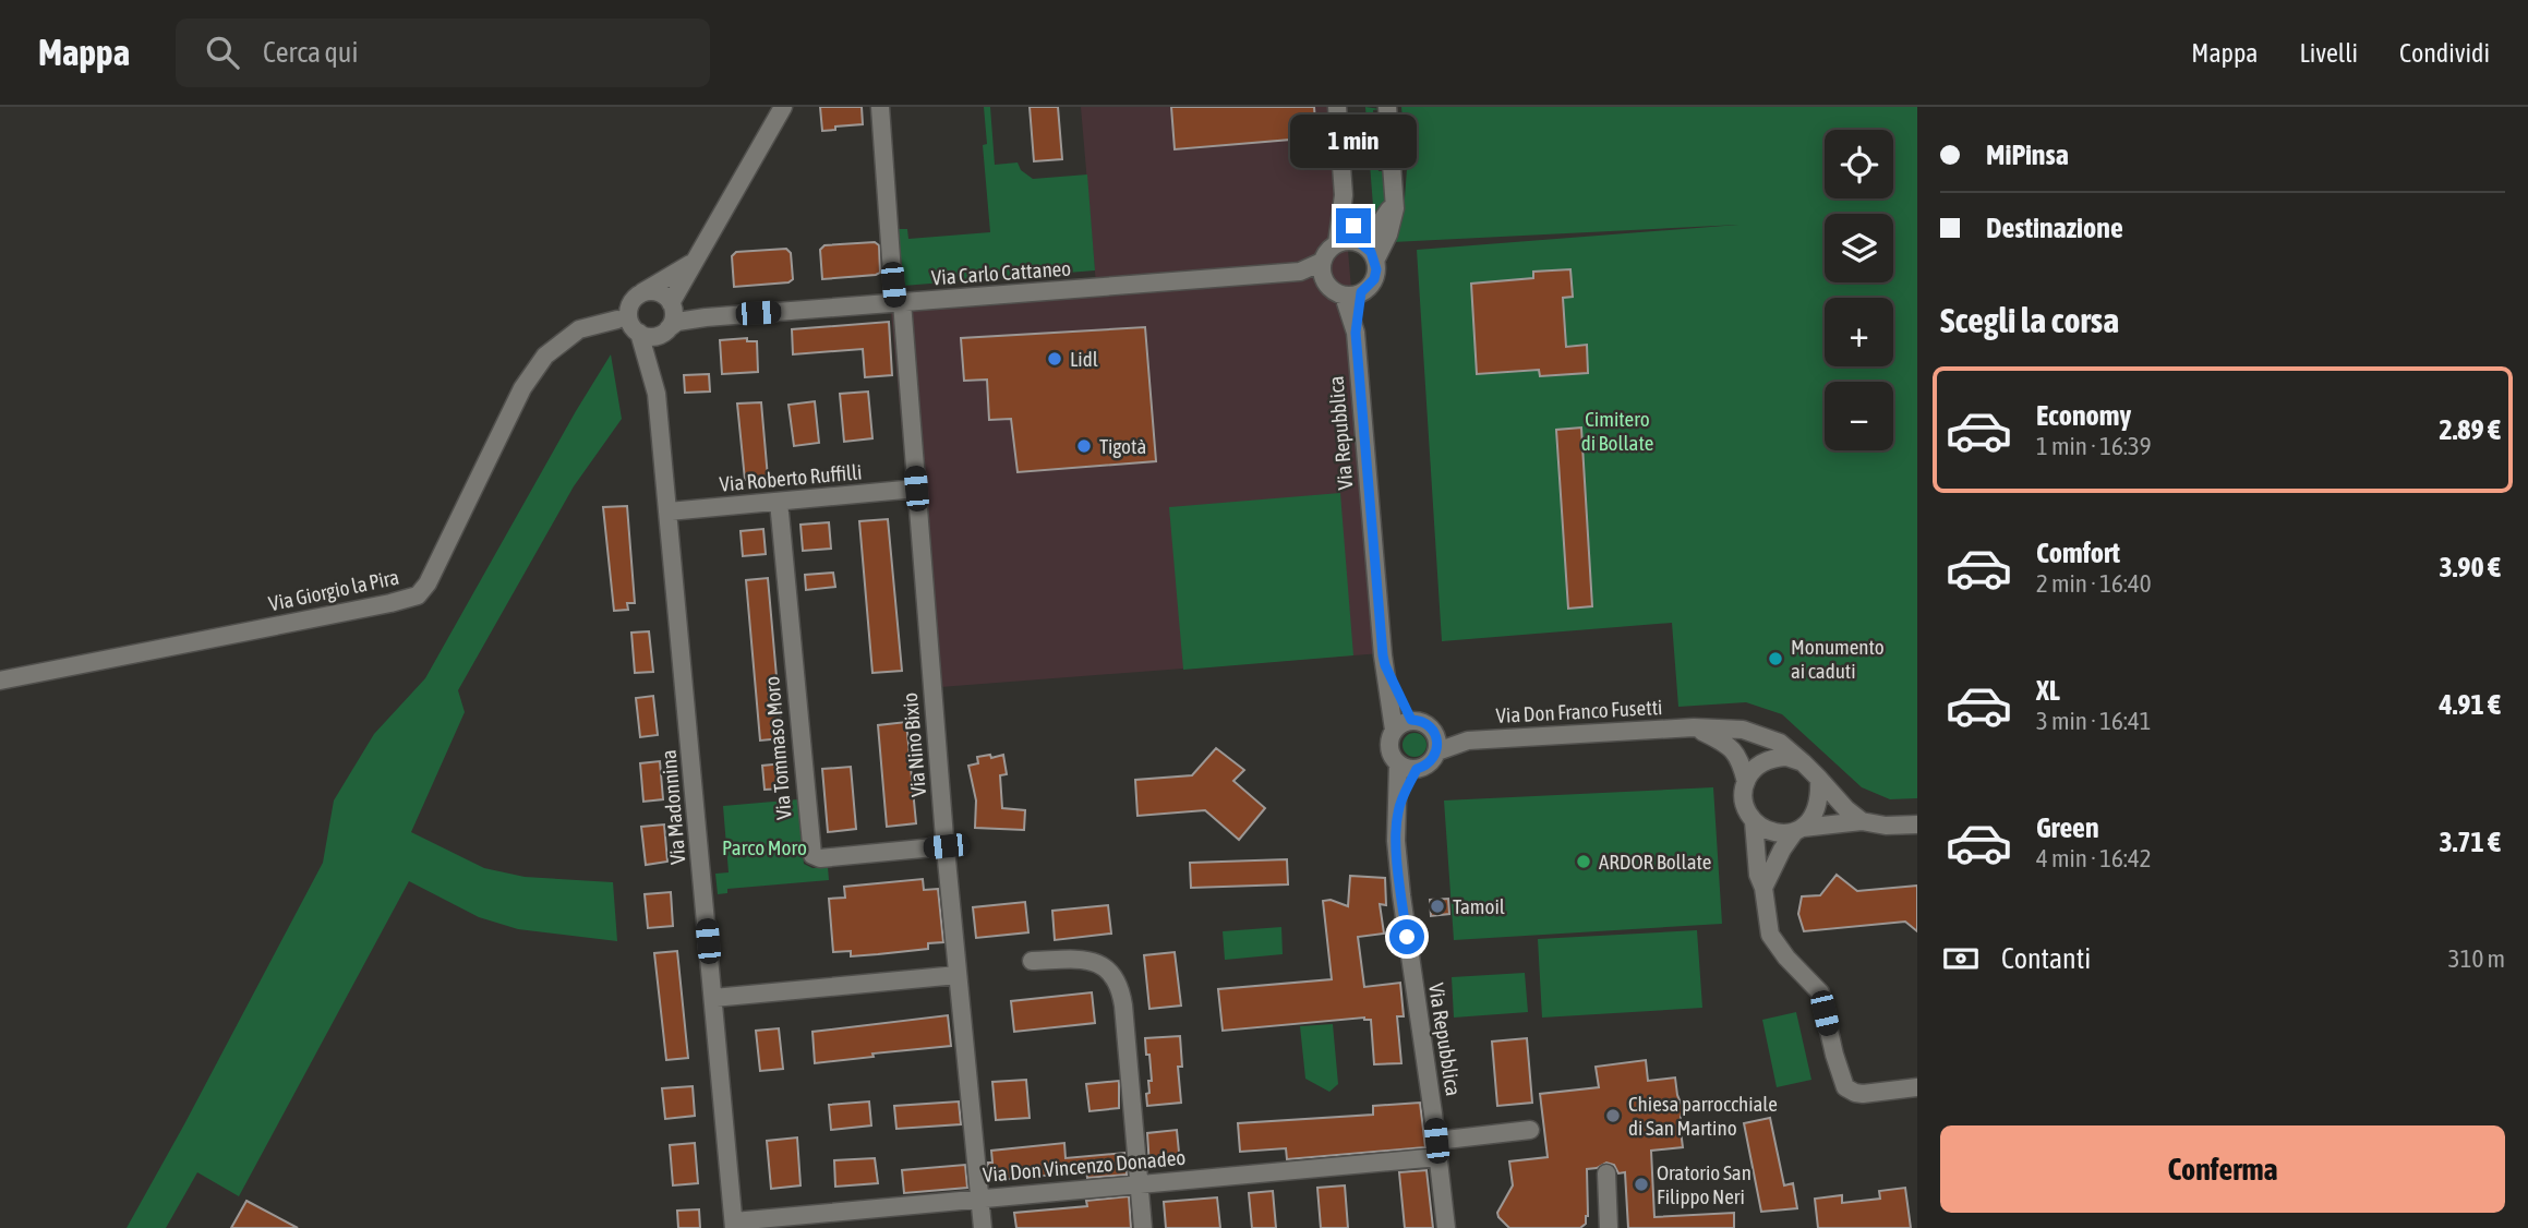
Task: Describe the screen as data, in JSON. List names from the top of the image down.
{
  "streets": {
    "street": [
      "Via Carlo Cattaneo",
      "Via Repubblica",
      "Via Roberto Ruffilli",
      "Via Giorgio la Pira",
      "Via Don Franco Fusetti",
      "Via Nino Bixio",
      "Via Tommaso Moro",
      "Via Madonnina",
      "Via Don Vincenzo Donadeo"
    ]
  },
  "crossings": [
    ["Via Carlo Cattaneo", "Via Repubblica"],
    ["Via Carlo Cattaneo", "Via Nino Bixio"],
    ["Via Carlo Cattaneo", "Via Madonnina"],
    ["Via Repubblica", "Via Don Franco Fusetti"],
    ["Via Repubblica", "Via Don Vincenzo Donadeo"],
    ["Via Roberto Ruffilli", "Via Nino Bixio"],
    ["Via Roberto Ruffilli", "Via Tommaso Moro"],
    ["Via Roberto Ruffilli", "Via Madonnina"],
    ["Via Nino Bixio", "Via Tommaso Moro"],
    ["Via Nino Bixio", "Via Don Vincenzo Donadeo"],
    ["Via Madonnina", "Via Don Vincenzo Donadeo"]
  ],
  "parks": ["Cimitero di Bollate", "Parco Moro"],
  "places": [
    "Lidl",
    "Tigotà",
    "Monumento ai caduti",
    "ARDOR Bollate",
    "Tamoil",
    "Chiesa parrocchiale di San Martino",
    "Oratorio San Filippo Neri"
  ],
  "page": {
    "header": "Mappa",
    "search": "Cerca qui",
    "nav": ["Mappa", "Livelli", "Condividi"],
    "banner": ["MiPinsa", "Destinazione"],
    "bubble": "1 min",
    "map_buttons": ["+", "−"],
    "heading": "Scegli la corsa",
    "list": [
      {
        "name": "Economy",
        "note": "1 min · 16:39",
        "value": "2.89 €"
      },
      {
        "name": "Comfort",
        "note": "2 min · 16:40",
        "value": "3.90 €"
      },
      {
        "name": "XL",
        "note": "3 min · 16:41",
        "value": "4.91 €"
      },
      {
        "name": "Green",
        "note": "4 min · 16:42",
        "value": "3.71 €"
      }
    ],
    "pay": ["Contanti", "310 m"],
    "buttons": "Conferma"
  }
}
